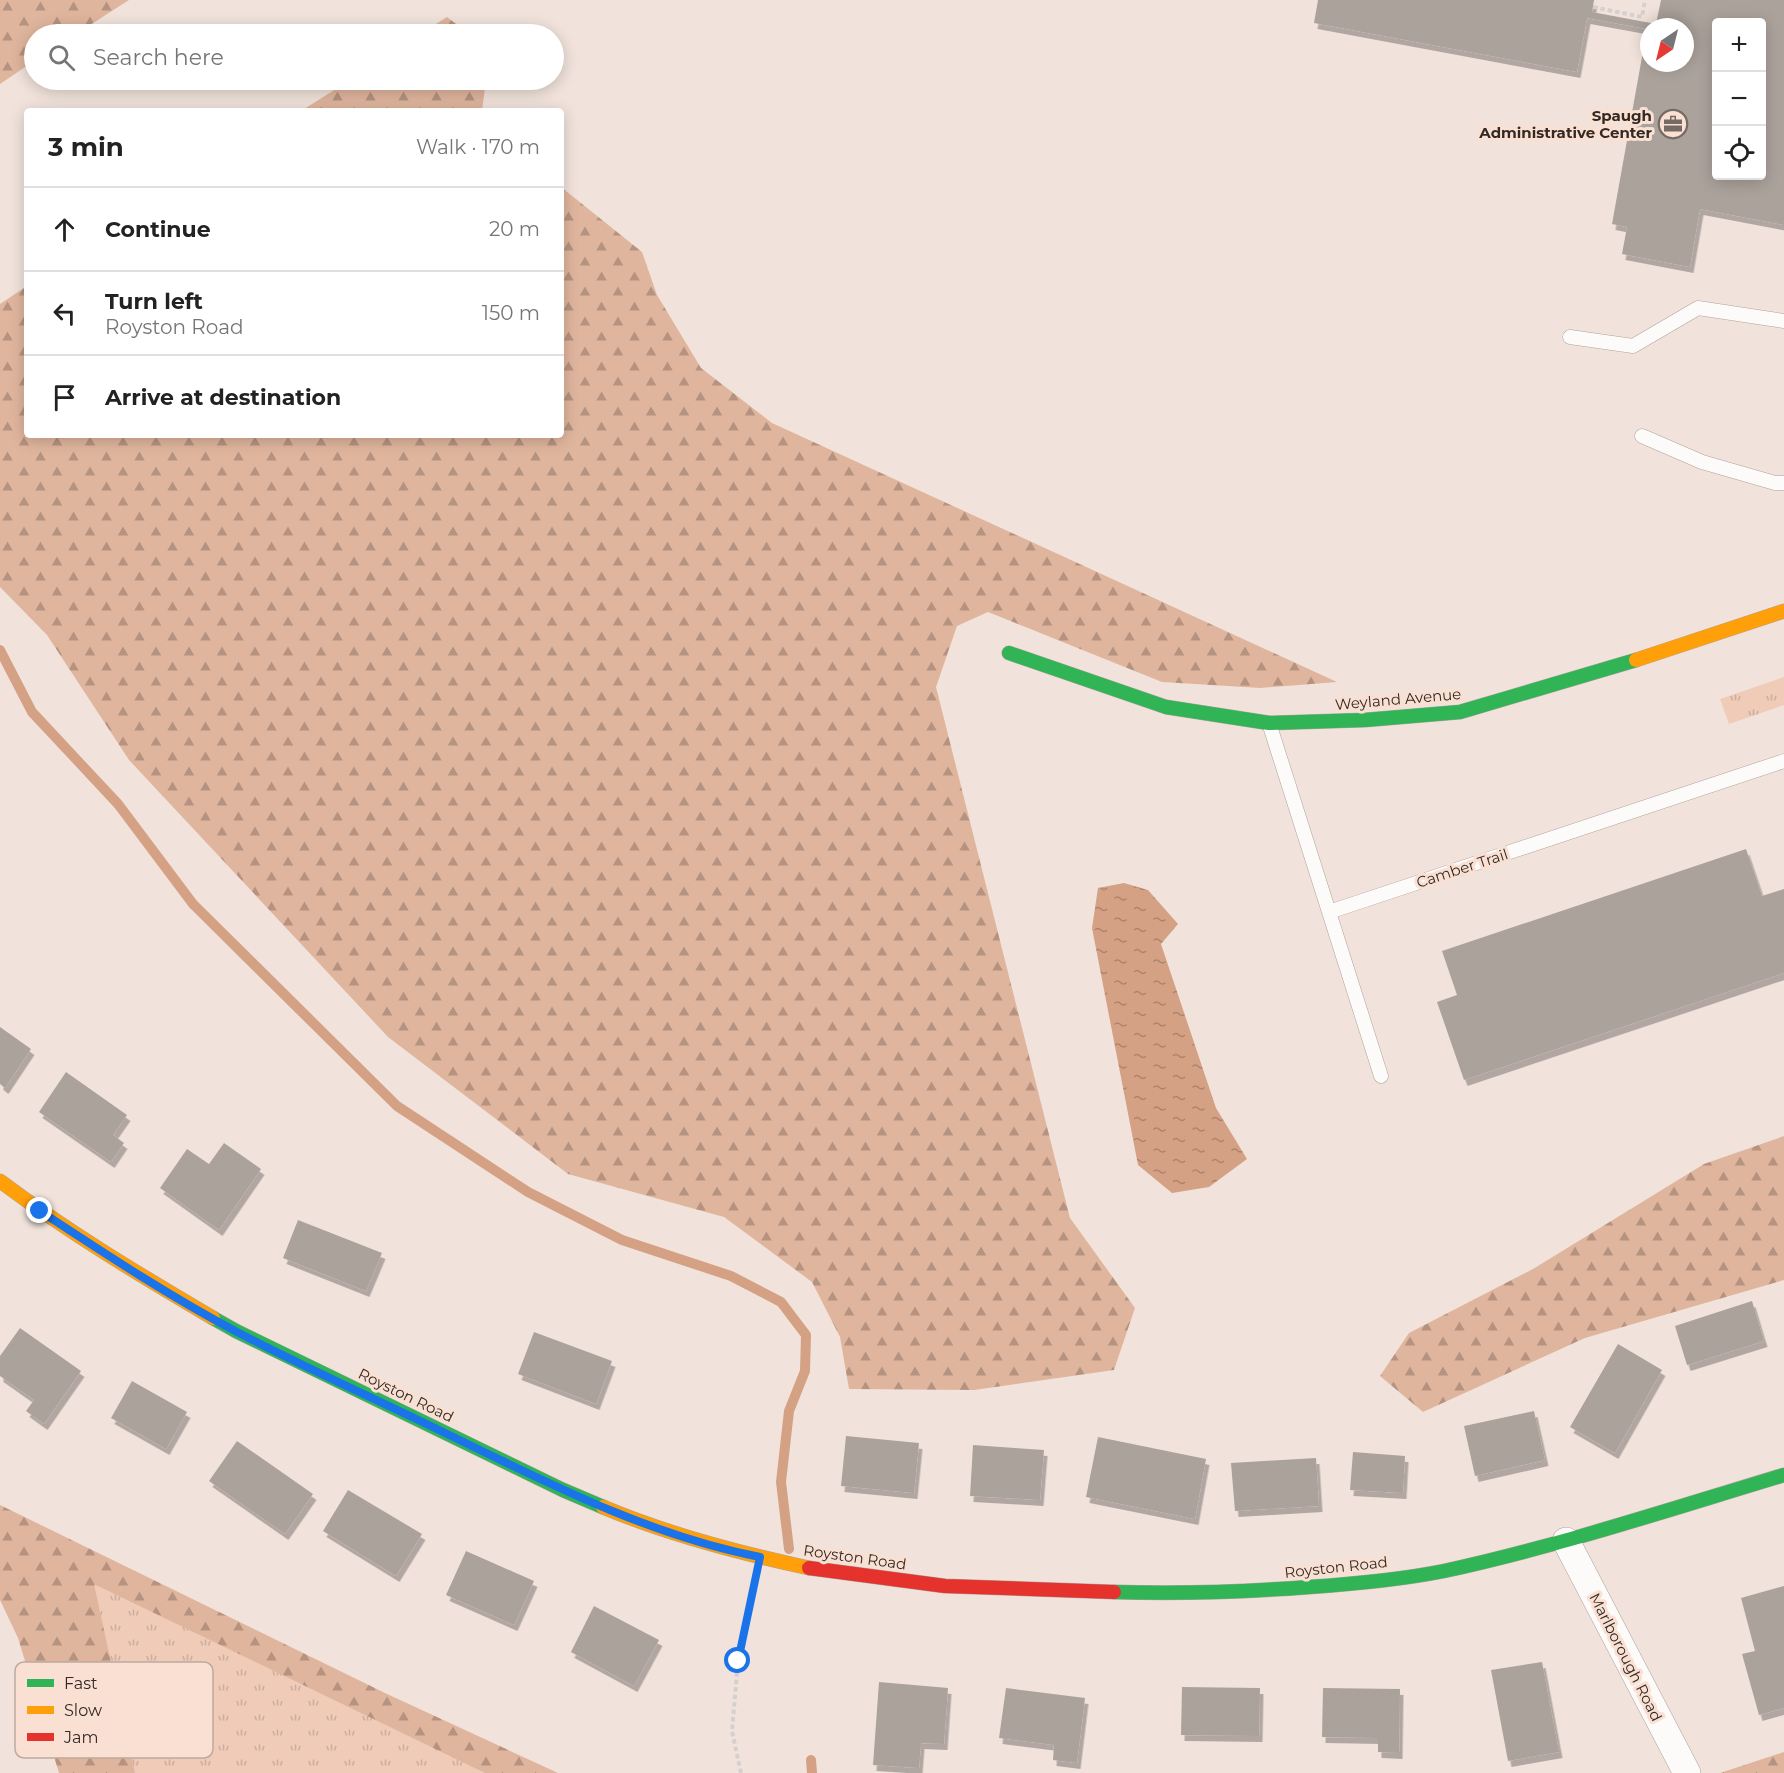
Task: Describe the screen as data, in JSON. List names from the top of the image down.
{
  "streets": {
    "street": ["Weyland Avenue", "Royston Road", "Marlborough Road"],
    "lane": ["Camber Trail"]
  },
  "crossings": [
    ["Royston Road", "Marlborough Road"]
  ],
  "places": {
    "office": ["Spaugh Administrative Center"]
  },
  "legend": ["Fast", "Slow", "Jam"],
  "north": "bottom left",
  "page": {
    "map_buttons": ["+", "−"],
    "search": "Search here",
    "heading": ["3 min", "Walk · 170 m"],
    "list": [
      ["Continue", "20 m"],
      ["Turn left", "Royston Road", "150 m"],
      "Arrive at destination"
    ]
  }
}
